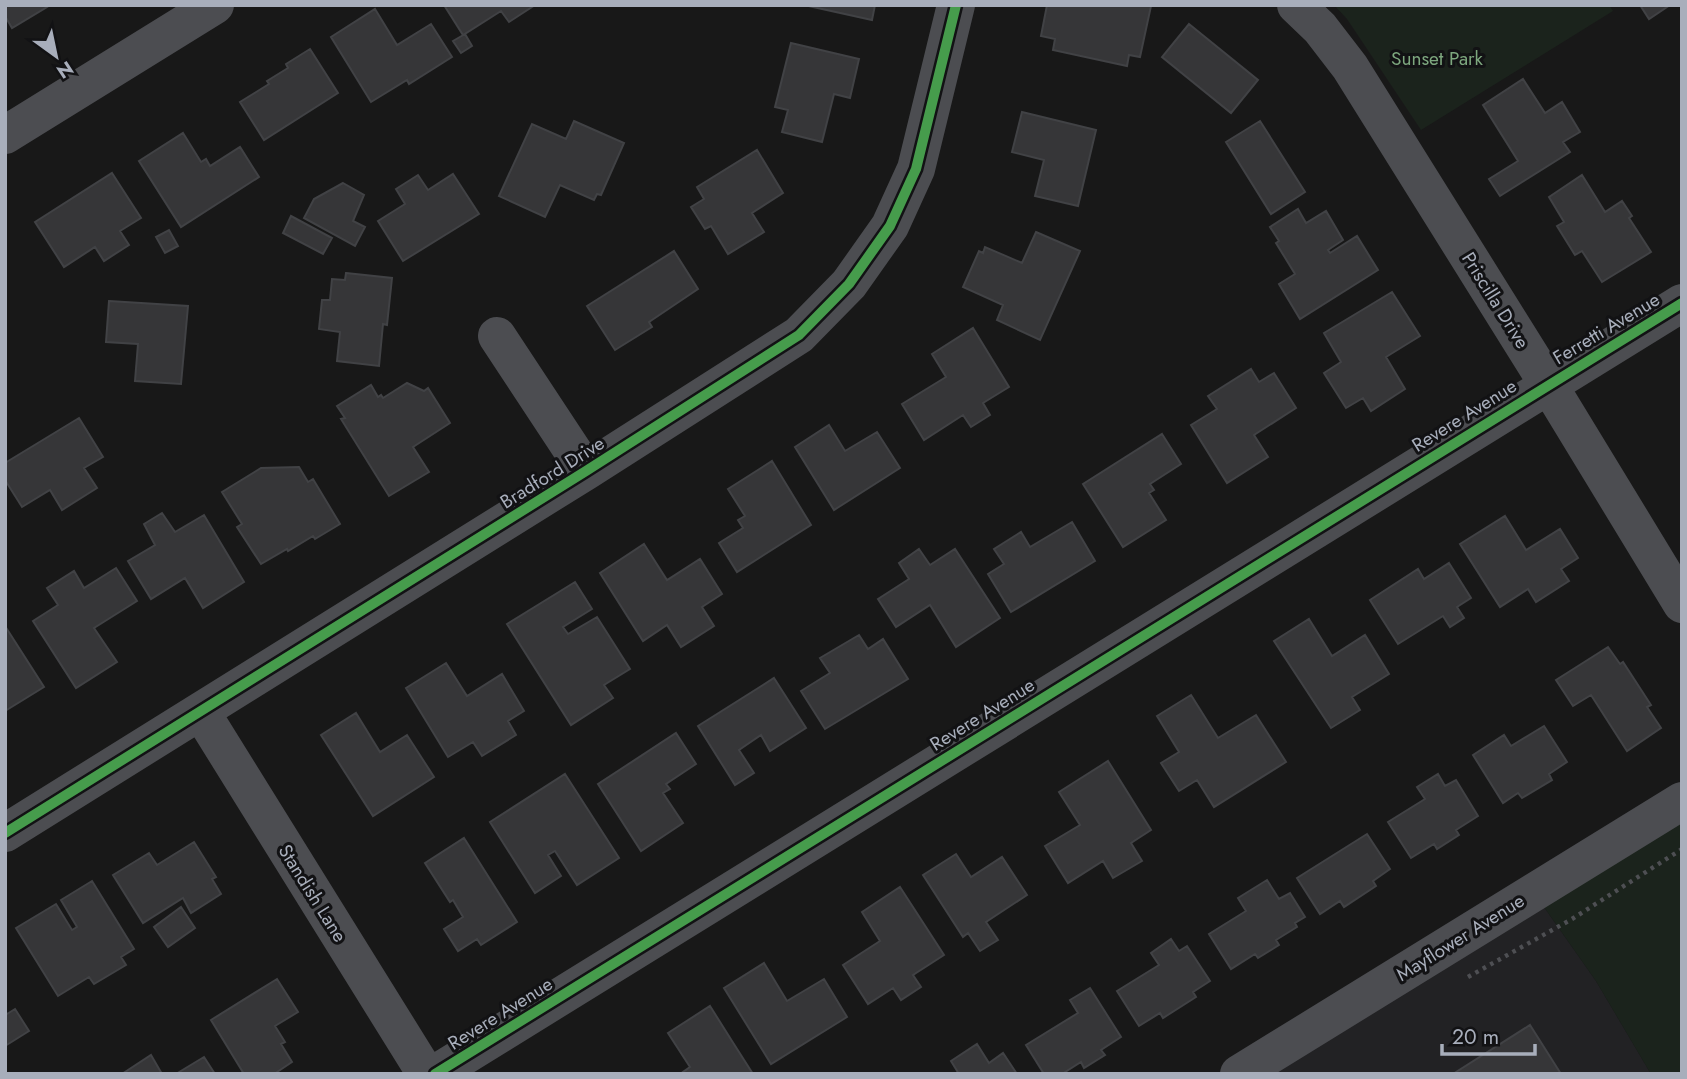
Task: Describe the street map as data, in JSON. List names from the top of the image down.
{
  "streets": {
    "street": [
      "Priscilla Drive",
      "Ferretti Avenue",
      "Revere Avenue",
      "Bradford Drive",
      "Standish Lane",
      "Mayflower Avenue"
    ]
  },
  "crossings": [
    ["Priscilla Drive", "Ferretti Avenue"],
    ["Priscilla Drive", "Revere Avenue"],
    ["Ferretti Avenue", "Revere Avenue"],
    ["Bradford Drive", "Standish Lane"]
  ],
  "parks": ["Sunset Park"],
  "scale_bar": "20 m",
  "north": "bottom right"
}
